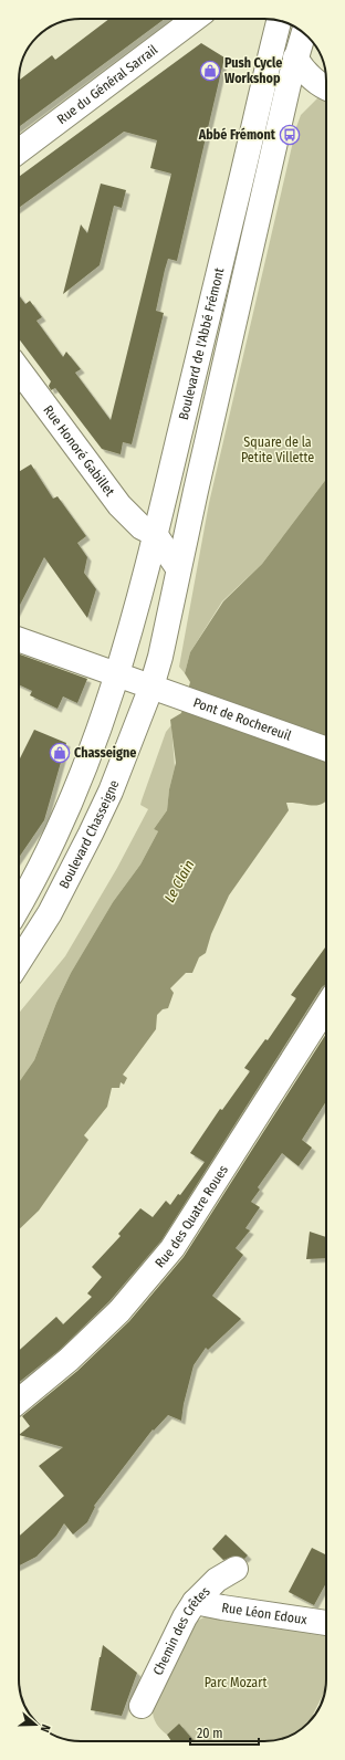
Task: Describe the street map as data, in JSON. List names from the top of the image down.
{
  "streets": {
    "main road": [
      "Rue du Général Sarrail",
      "Boulevard de l'Abbé Frémont",
      "Rue Honoré Gabillet",
      "Pont de Rochereuil",
      "Boulevard Chasseigne",
      "Rue des Quatre Roues",
      "Rue Léon Edoux",
      "Chemin des Crêtes"
    ]
  },
  "crossings": [
    ["Boulevard de l'Abbé Frémont", "Rue Honoré Gabillet"],
    ["Boulevard de l'Abbé Frémont", "Pont de Rochereuil"],
    ["Boulevard de l'Abbé Frémont", "Boulevard Chasseigne"],
    ["Pont de Rochereuil", "Boulevard Chasseigne"],
    ["Rue Léon Edoux", "Chemin des Crêtes"]
  ],
  "water": ["Le Clain"],
  "parks": ["Square de la Petite Villette", "Parc Mozart"],
  "places": {
    "shop": ["Push Cycle Workshop", "Chasseigne"],
    "bus stop": ["Abbé Frémont"]
  },
  "scale_bar": "20 m",
  "north": "right"
}
